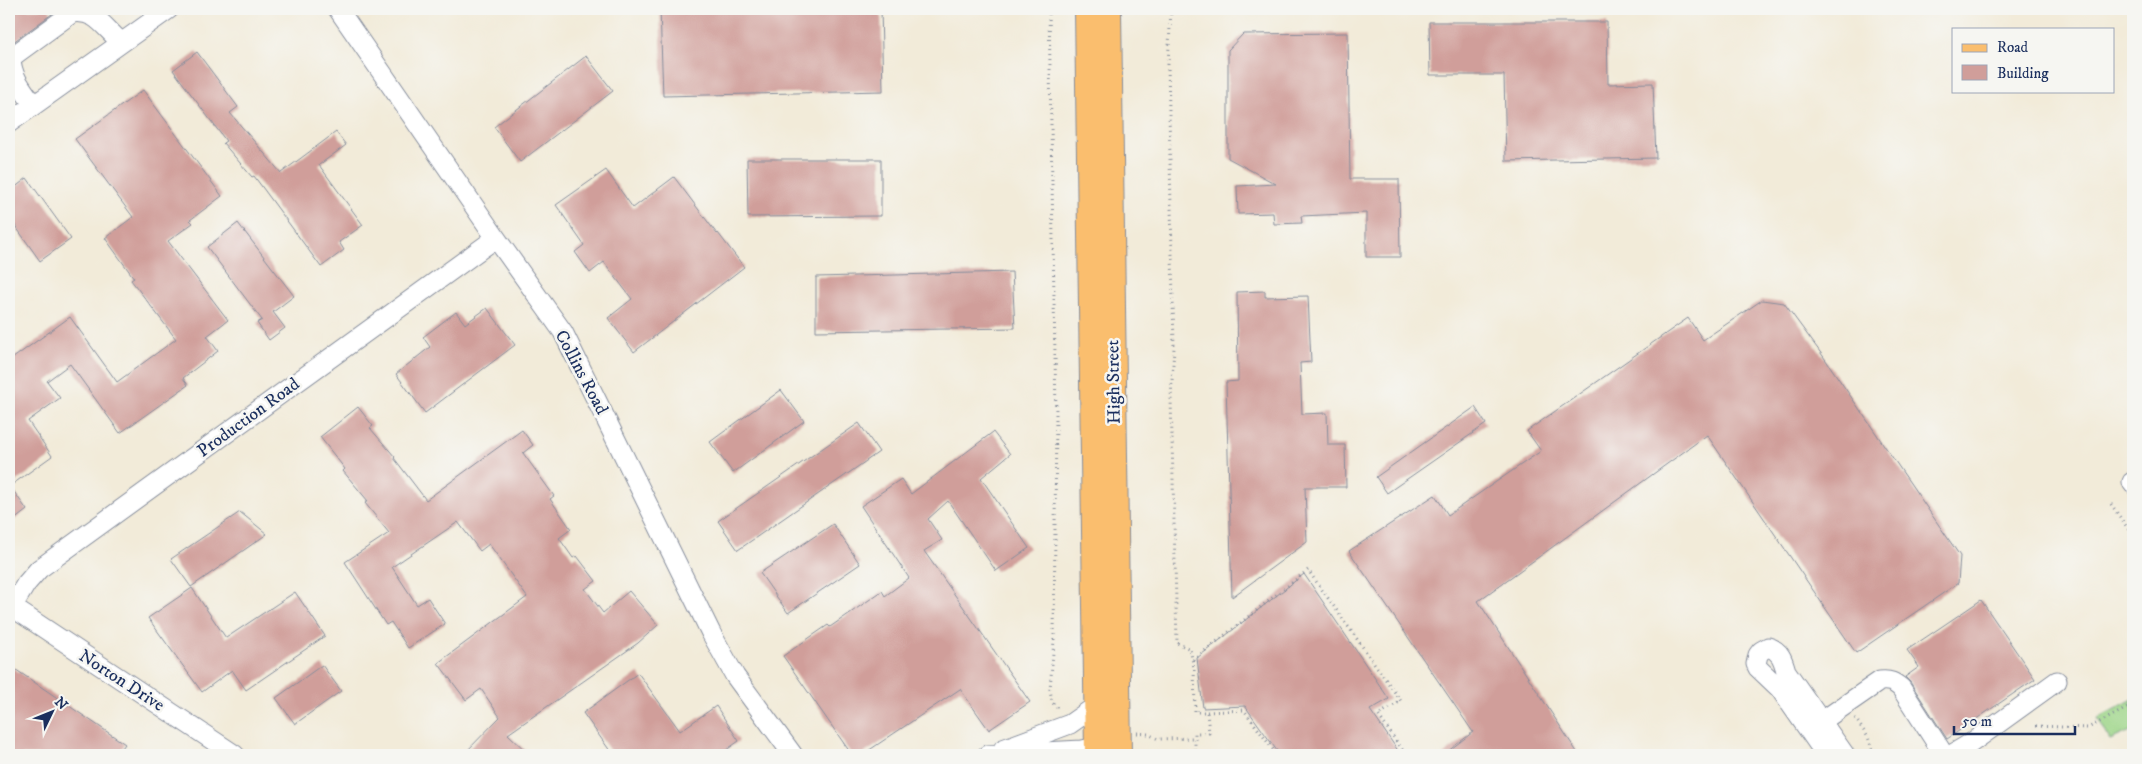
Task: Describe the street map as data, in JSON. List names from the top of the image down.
{
  "streets": {
    "main road": ["High Street"],
    "street": ["Collins Road", "Production Road", "Norton Drive"]
  },
  "crossings": [
    ["Collins Road", "Production Road"],
    ["Production Road", "Norton Drive"]
  ],
  "legend": ["Road", "Building"],
  "scale_bar": "50 m",
  "north": "top right"
}
